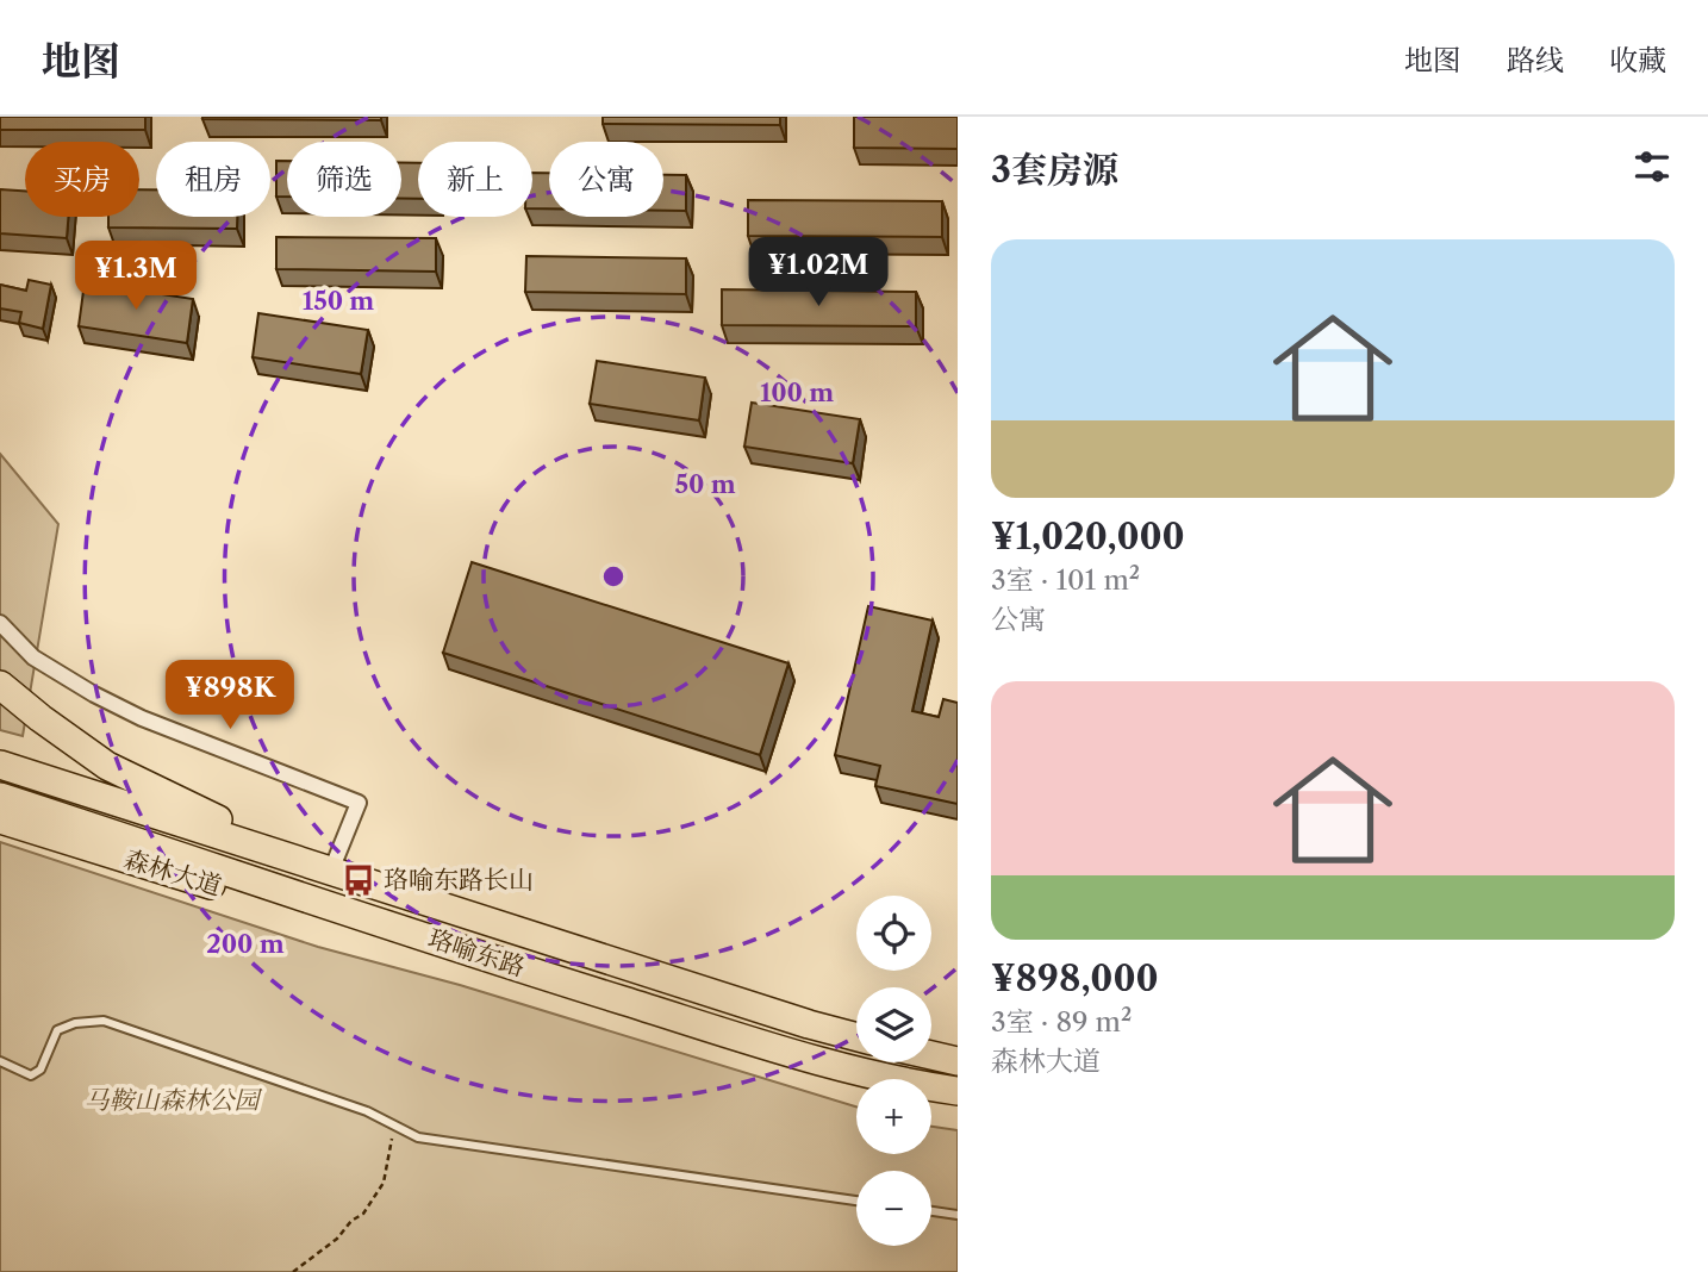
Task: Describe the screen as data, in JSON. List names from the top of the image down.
{
  "streets": {
    "highway": ["森林大道", "珞喻东路"]
  },
  "crossings": [
    ["森林大道", "珞喻东路"]
  ],
  "parks": ["马鞍山森林公园"],
  "places": {
    "bus stop": ["珞喻东路长山"]
  },
  "page": {
    "header": "地图",
    "nav": ["地图", "路线", "收藏"],
    "heading": "3套房源",
    "chip": [
      "买房",
      "租房",
      "筛选",
      "新上",
      "公寓"
    ],
    "list": [
      {
        "name": "¥1,020,000",
        "note": "3室 · 101 m² · 公寓"
      },
      {
        "name": "¥898,000",
        "note": "3室 · 89 m² · 森林大道"
      }
    ],
    "price": ["¥1.02M", "¥1.3M", "¥898K"],
    "map_buttons": ["+", "−"]
  },
  "rings": [
    "150 m",
    "100 m",
    "50 m",
    "200 m"
  ]
}
